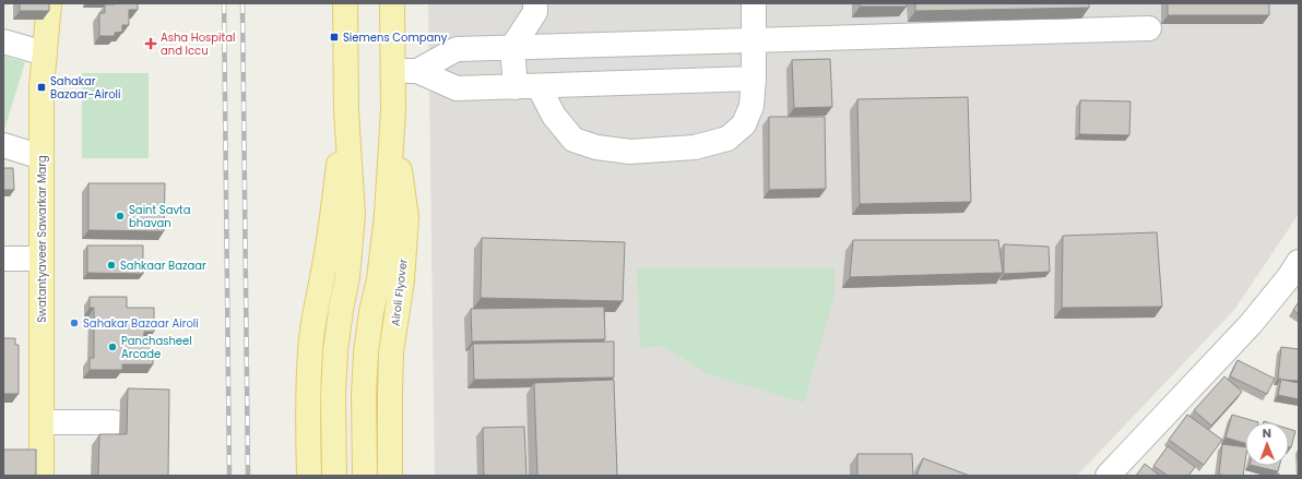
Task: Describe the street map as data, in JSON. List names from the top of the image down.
{
  "streets": {
    "main road": ["Swatantyaveer Sawarkar Marg", "Airoli Flyover"]
  },
  "places": {
    "transit": ["Siemens Company", "Sahakar Bazaar-Airoli"],
    "health": ["Asha Hospital and Iccu"],
    "other": [
      "Saint Savta bhavan",
      "Sahkaar Bazaar",
      "Sahakar Bazaar Airoli",
      "Panchasheel Arcade"
    ]
  },
  "north": "top"
}
